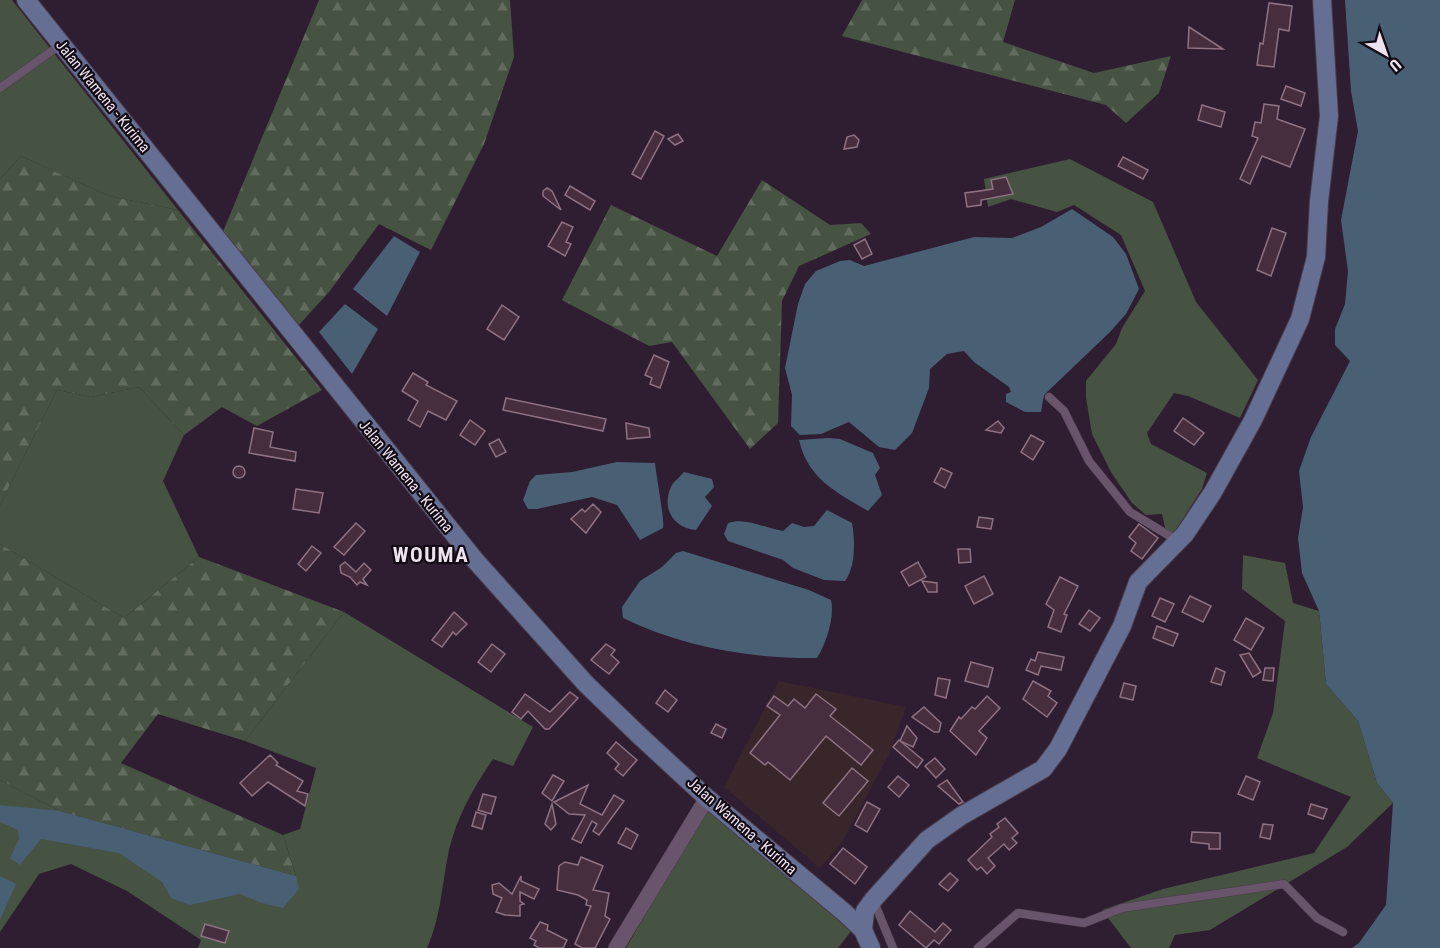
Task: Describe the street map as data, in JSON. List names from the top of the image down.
{
  "streets": {
    "main road": ["Jalan Wamena - Kurima"]
  },
  "districts": ["WOUMA"],
  "north": "bottom right"
}
